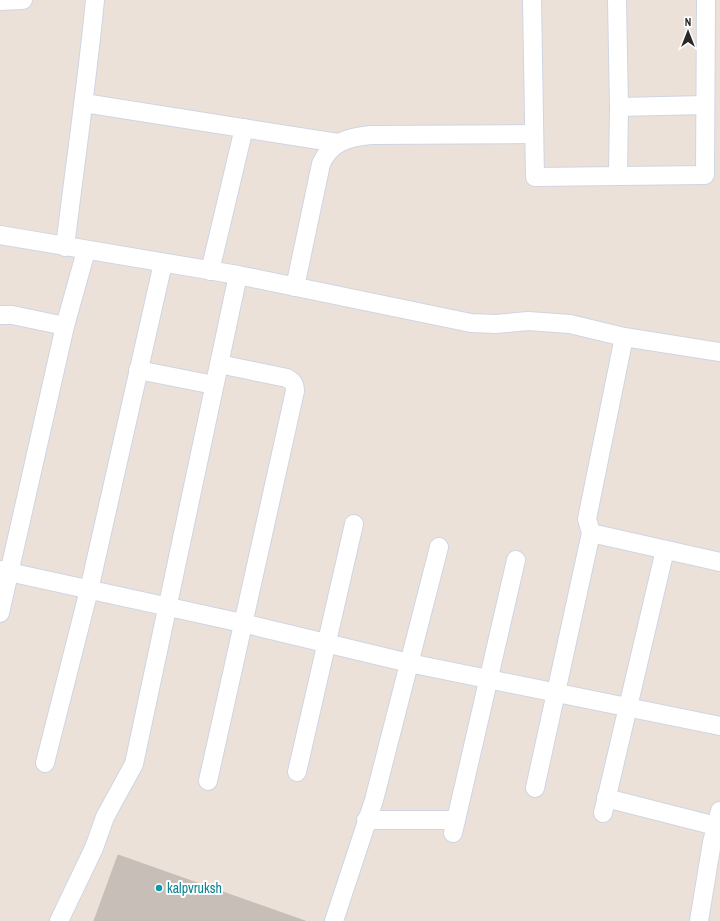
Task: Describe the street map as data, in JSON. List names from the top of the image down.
{
  "places": ["kalpvruksh"],
  "north": "top"
}
